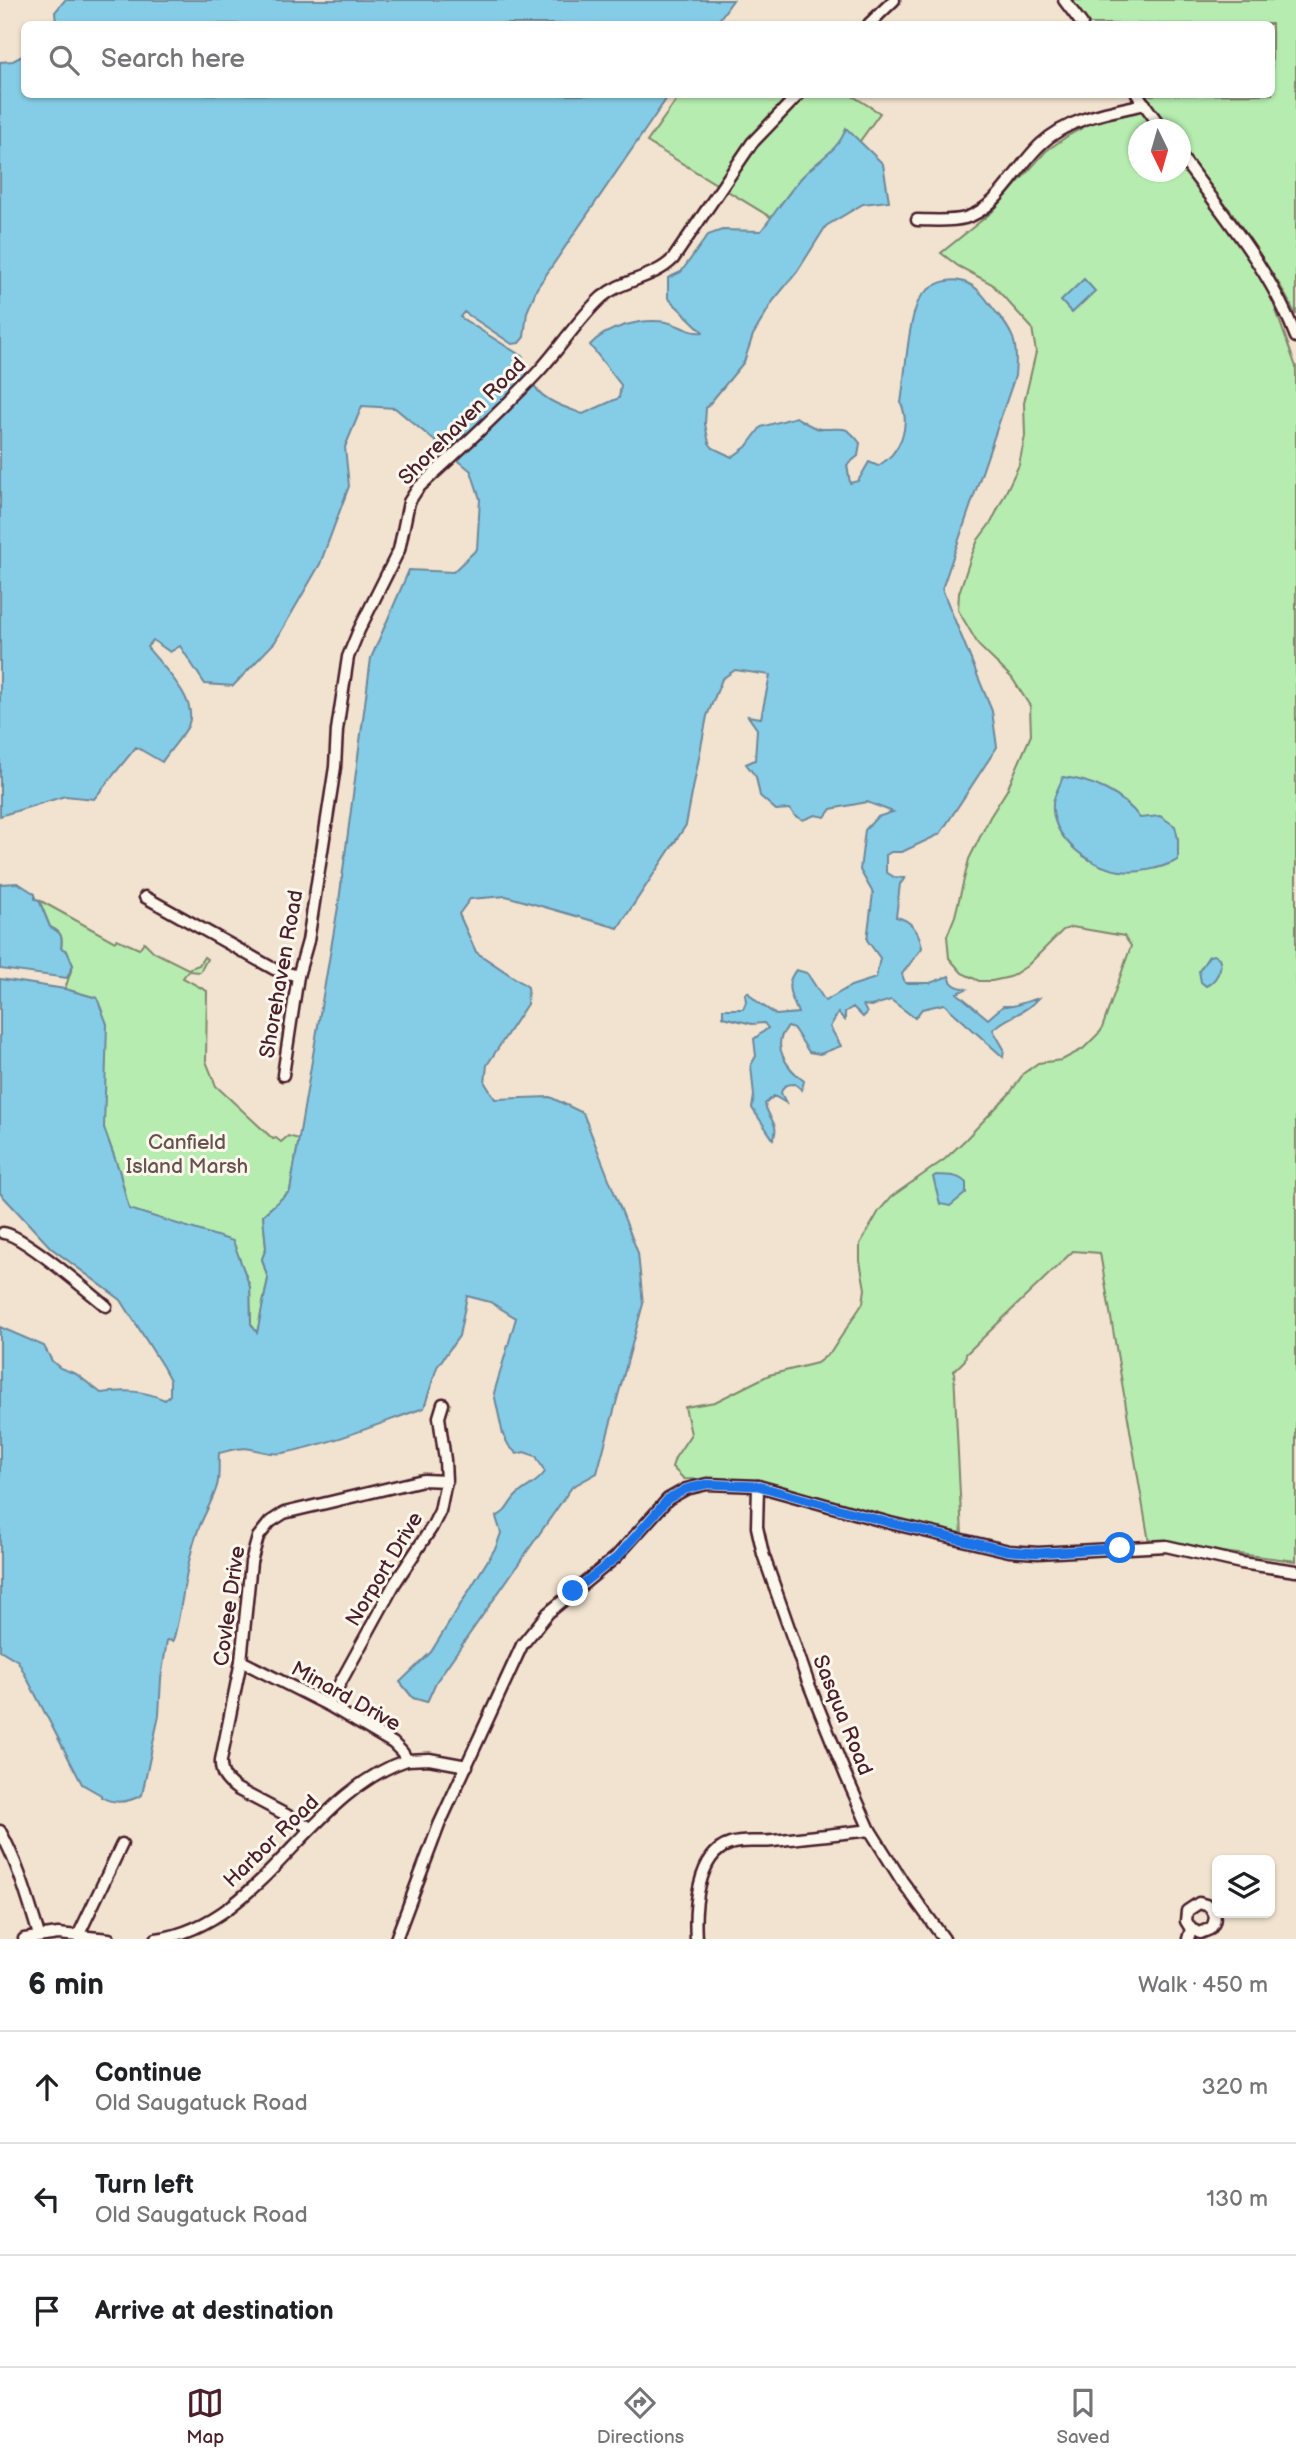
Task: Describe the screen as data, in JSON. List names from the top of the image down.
{
  "streets": {
    "street": [
      "Shorehaven Road",
      "Norport Drive",
      "Covlee Drive",
      "Minard Drive",
      "Sasqua Road",
      "Harbor Road"
    ]
  },
  "crossings": [
    ["Norport Drive", "Covlee Drive"],
    ["Norport Drive", "Minard Drive"],
    ["Covlee Drive", "Minard Drive"],
    ["Covlee Drive", "Harbor Road"],
    ["Minard Drive", "Harbor Road"]
  ],
  "parks": ["Canfield Island Marsh"],
  "north": "bottom",
  "page": {
    "search": "Search here",
    "heading": ["6 min", "Walk · 450 m"],
    "list": [
      ["Continue", "Old Saugatuck Road", "320 m"],
      ["Turn left", "Old Saugatuck Road", "130 m"],
      "Arrive at destination"
    ],
    "nav": ["Map", "Directions", "Saved"]
  }
}
